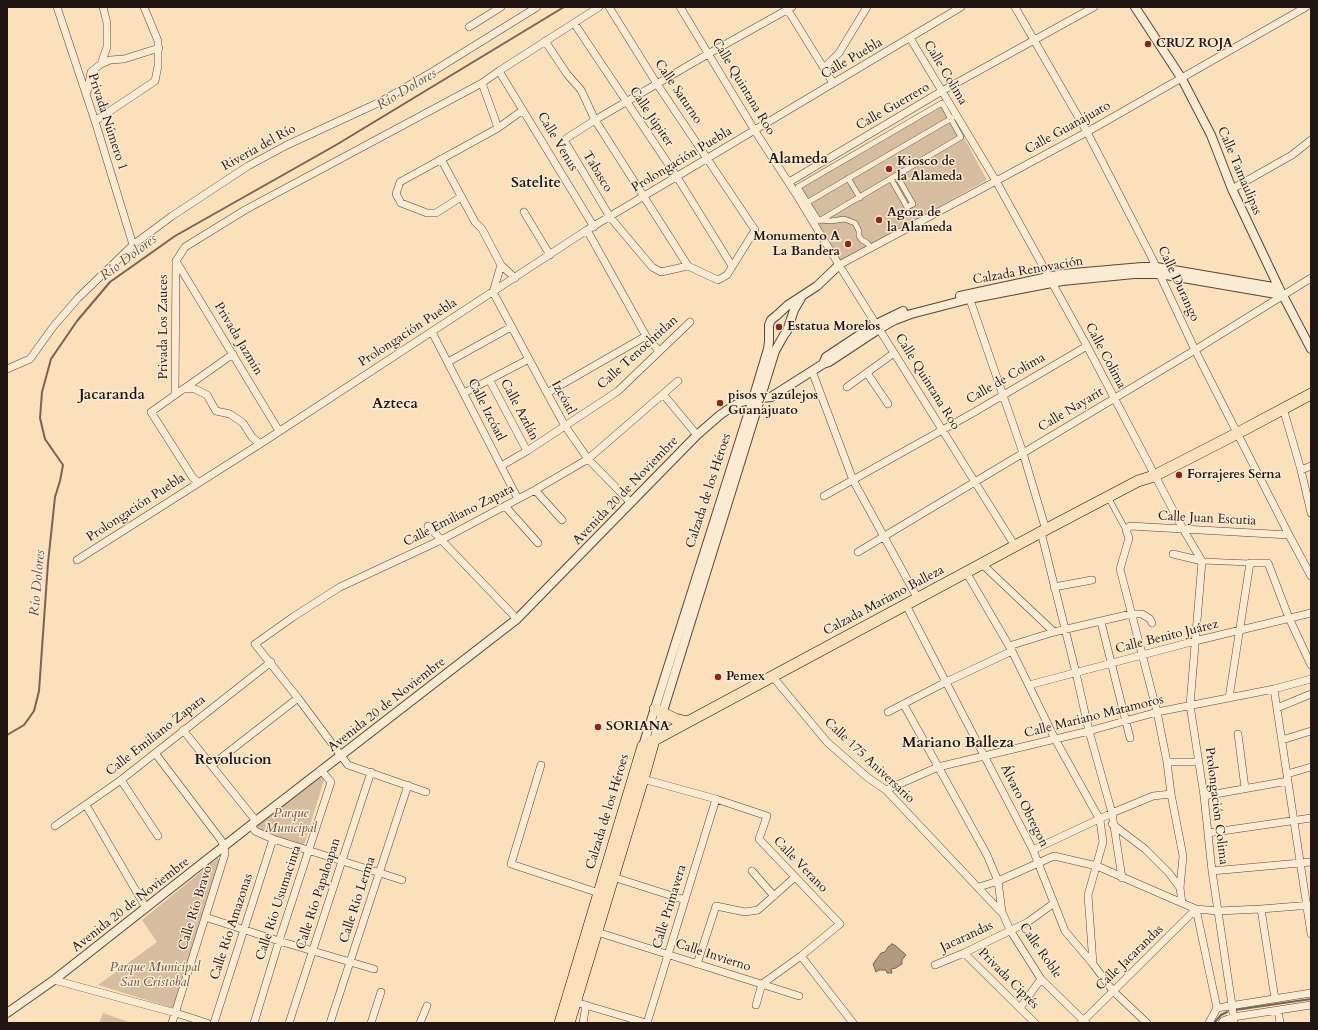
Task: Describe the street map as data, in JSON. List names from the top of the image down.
{
  "streets": {
    "main road": ["Calzada de los Héroes", "Calzada Mariano Balleza"],
    "street": [
      "Calle Puebla",
      "Calle Colima",
      "Calle Quintana Roo",
      "Calle Saturno",
      "Calle Guerrero",
      "Calle Júpiter",
      "Privada Número 1",
      "Calle Guanajuato",
      "Calle Venus",
      "Riveria del Río",
      "Prolongación Puebla",
      "Calle Tamaulipas",
      "Tabasco",
      "Calzada Renovación",
      "Calle Durango",
      "Privada Los Zauces",
      "Privada Jazmín",
      "Calle Tenochtitlan",
      "Calle de Colima",
      "Izcóatl",
      "Calle Izcóatl",
      "Calle Aztlán",
      "Calle Nayarit",
      "Avenida 20 de Noviembre",
      "Calle Emiliano Zapata",
      "Calle Juan Escutia",
      "Calle Benito Juárez",
      "Calle Mariano Matamoros",
      "Calle 175 Aniversario",
      "Álvaro Obregon",
      "Prolongación Colima",
      "Calle Verano",
      "Calle Río Papaloapan",
      "Calle Río Lerma",
      "Calle Río Usumacinta",
      "Calle Primavera",
      "Calle Río Bravo",
      "Calle Río Amazonas",
      "Jacarandas",
      "Calle Roble",
      "Calle Invierno",
      "Calle Jacarandas",
      "Privada Ciprés"
    ]
  },
  "crossings": [
    ["Calle Puebla", "Calle Colima"],
    ["Calle Puebla", "Calle Quintana Roo"],
    ["Calle Puebla", "Prolongación Puebla"],
    ["Calle Colima", "Calle Guerrero"],
    ["Calle Colima", "Calle Guanajuato"],
    ["Calle Colima", "Calzada Renovación"],
    ["Calle Colima", "Calle de Colima"],
    ["Calle Colima", "Calle Nayarit"],
    ["Calle Colima", "Calle Juan Escutia"],
    ["Calle Colima", "Calzada Mariano Balleza"],
    ["Calle Quintana Roo", "Calle Guerrero"],
    ["Calle Quintana Roo", "Calle Guanajuato"],
    ["Calle Quintana Roo", "Prolongación Puebla"],
    ["Calle Quintana Roo", "Calzada Renovación"],
    ["Calle Quintana Roo", "Calle de Colima"],
    ["Calle Quintana Roo", "Calle Nayarit"],
    ["Calle Quintana Roo", "Calzada Mariano Balleza"],
    ["Calle Saturno", "Calle Júpiter"],
    ["Calle Saturno", "Prolongación Puebla"],
    ["Calle Guerrero", "Calle Durango"],
    ["Calle Júpiter", "Prolongación Puebla"],
    ["Privada Número 1", "Riveria del Río"],
    ["Calle Guanajuato", "Calle Tamaulipas"],
    ["Calle Guanajuato", "Calle Durango"],
    ["Calle Venus", "Prolongación Puebla"],
    ["Calle Venus", "Calle Tenochtitlan"],
    ["Prolongación Puebla", "Tabasco"],
    ["Prolongación Puebla", "Privada Los Zauces"],
    ["Prolongación Puebla", "Privada Jazmín"],
    ["Prolongación Puebla", "Izcóatl"],
    ["Prolongación Puebla", "Calle Izcóatl"],
    ["Calle Tamaulipas", "Calzada Renovación"],
    ["Calle Tamaulipas", "Calle Nayarit"],
    ["Calzada Renovación", "Calle Durango"],
    ["Calzada Renovación", "Calle Nayarit"],
    ["Calzada Renovación", "Avenida 20 de Noviembre"],
    ["Calzada Renovación", "Calzada de los Héroes"],
    ["Calle Durango", "Calle Nayarit"],
    ["Calle Durango", "Calle Juan Escutia"],
    ["Calle Durango", "Calzada Mariano Balleza"],
    ["Privada Los Zauces", "Privada Jazmín"],
    ["Calle Tenochtitlan", "Izcóatl"],
    ["Calle Tenochtitlan", "Calle Izcóatl"],
    ["Calle Tenochtitlan", "Calle Aztlán"],
    ["Izcóatl", "Avenida 20 de Noviembre"],
    ["Izcóatl", "Calle Emiliano Zapata"],
    ["Calle Izcóatl", "Calle Emiliano Zapata"],
    ["Avenida 20 de Noviembre", "Calzada de los Héroes"],
    ["Avenida 20 de Noviembre", "Calle Río Usumacinta"],
    ["Avenida 20 de Noviembre", "Calle Río Bravo"],
    ["Calzada de los Héroes", "Calzada Mariano Balleza"],
    ["Calzada de los Héroes", "Calle Invierno"],
    ["Calzada Mariano Balleza", "Calle 175 Aniversario"],
    ["Calzada Mariano Balleza", "Álvaro Obregon"],
    ["Calle Mariano Matamoros", "Calle 175 Aniversario"],
    ["Calle Mariano Matamoros", "Álvaro Obregon"],
    ["Calle Mariano Matamoros", "Prolongación Colima"],
    ["Calle Mariano Matamoros", "Calle Roble"],
    ["Calle 175 Aniversario", "Calle Roble"],
    ["Álvaro Obregon", "Jacarandas"],
    ["Álvaro Obregon", "Calle Jacarandas"],
    ["Calle Verano", "Calle Primavera"],
    ["Calle Primavera", "Calle Invierno"],
    ["Jacarandas", "Calle Roble"],
    ["Jacarandas", "Privada Ciprés"],
    ["Calle Roble", "Calle Jacarandas"]
  ],
  "districts": [
    "Alameda",
    "Satelite",
    "Jacaranda",
    "Azteca",
    "Mariano Balleza",
    "Revolucion"
  ],
  "water": ["Río Dolores"],
  "parks": ["Parque Municipal", "Parque Municipal San Cristobal"],
  "places": [
    "CRUZ ROJA",
    "Kiosco de la Alameda",
    "Agora de la Alameda",
    "Monumento A La Bandera",
    "Estatua Morelos",
    "pisos y azulejos Guanajuato",
    "Forrajeres Serna",
    "Pemex",
    "SORIANA"
  ]
}
